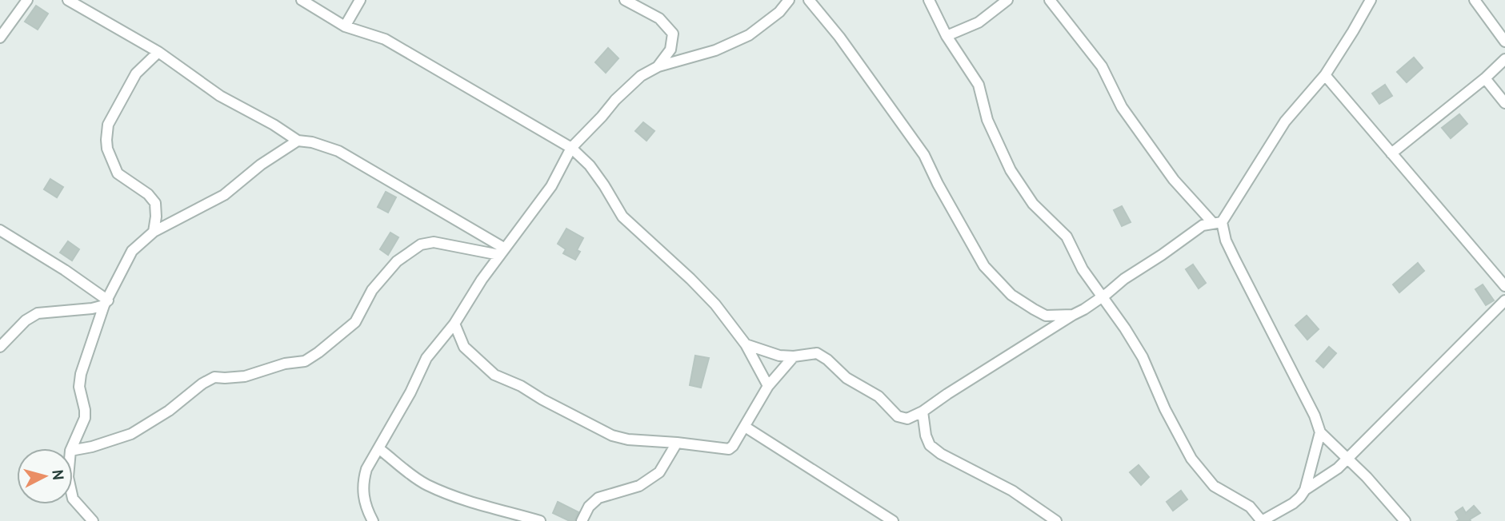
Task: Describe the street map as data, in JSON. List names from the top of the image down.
{
  "north": "right"
}
